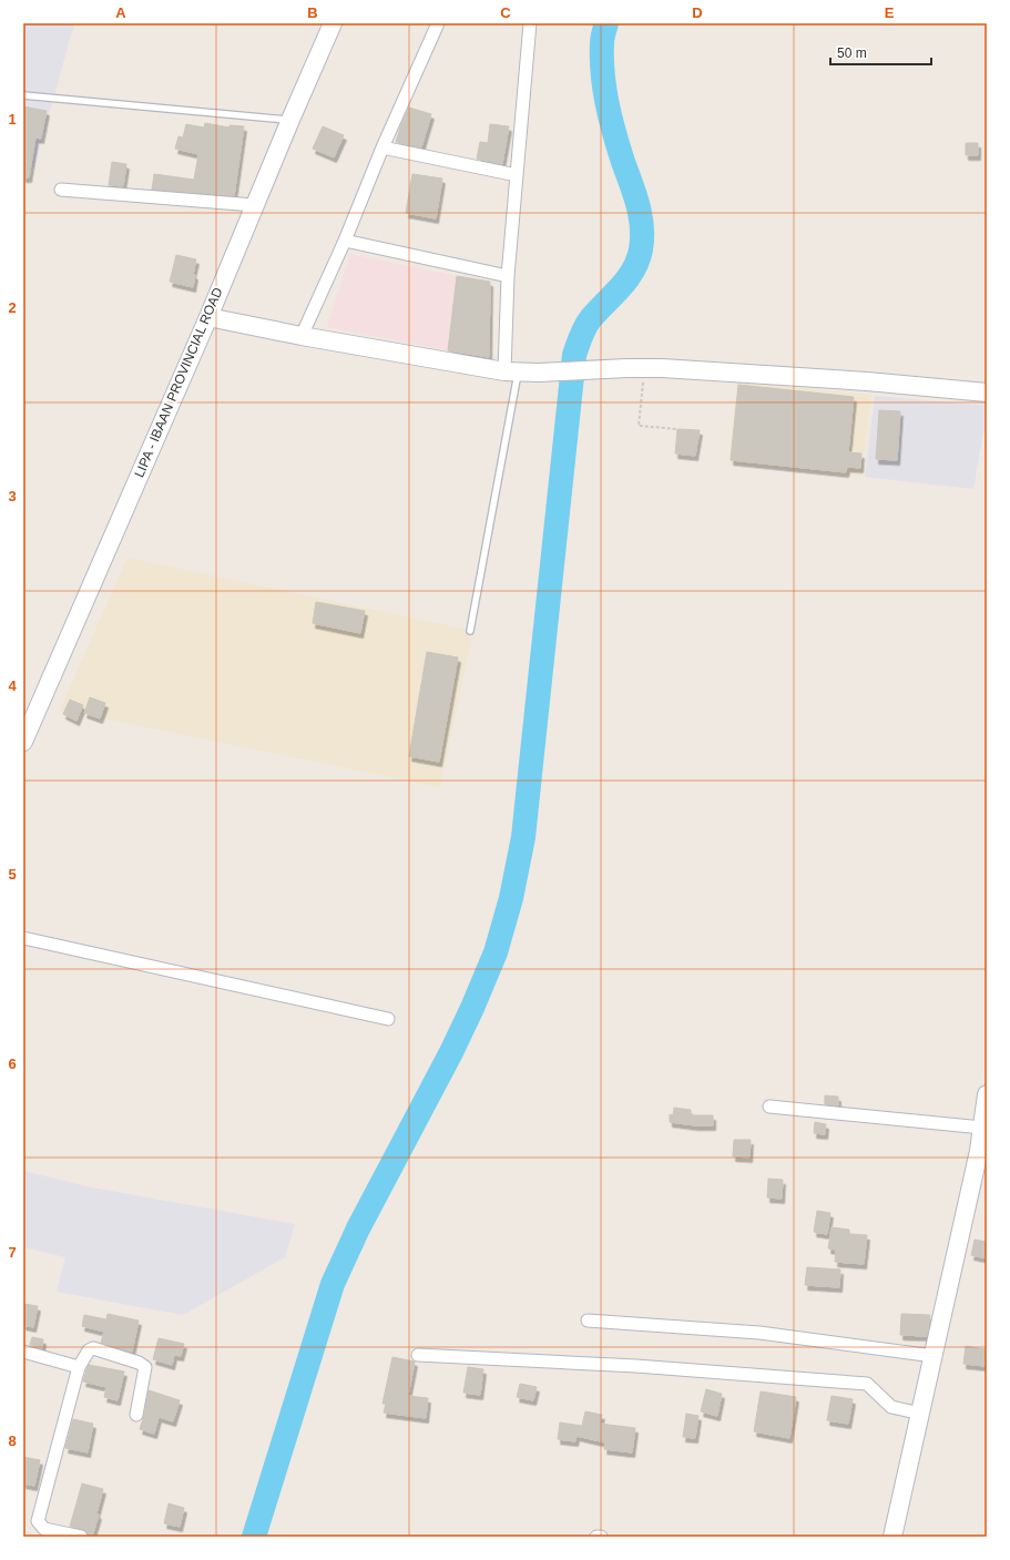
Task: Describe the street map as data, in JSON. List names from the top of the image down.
{
  "streets": {
    "main road": ["LIPA - IBAAN PROVINCIAL ROAD"]
  },
  "scale_bar": "50 m",
  "grid": {
    "columns": [
      "A",
      "B",
      "C",
      "D",
      "E"
    ],
    "rows": [
      "1",
      "2",
      "3",
      "4",
      "5",
      "6",
      "7",
      "8"
    ]
  }
}
